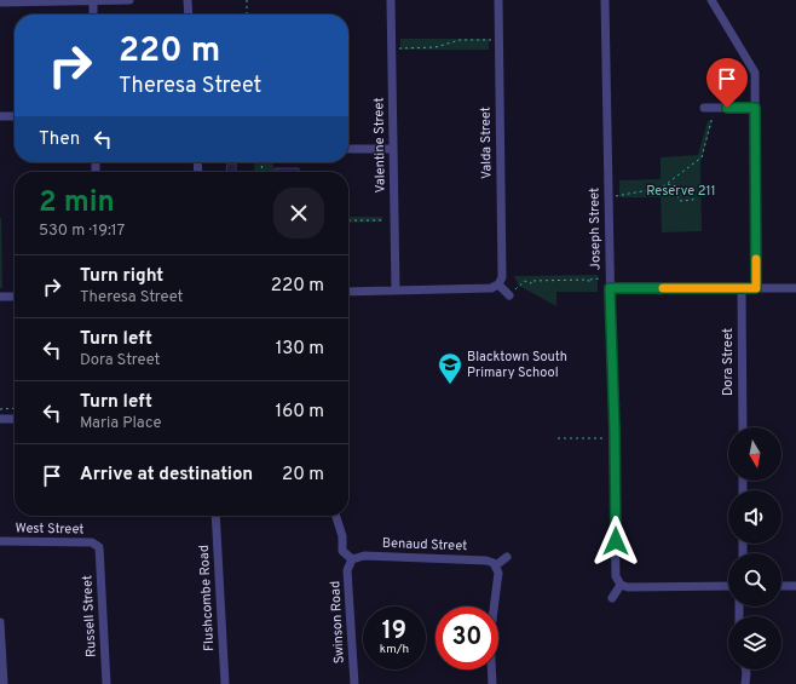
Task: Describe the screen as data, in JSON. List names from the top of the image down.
{
  "streets": {
    "street": [
      "Valda Street",
      "Valentine Street",
      "Joseph Street",
      "Dora Street",
      "West Street",
      "Benaud Street",
      "Flushcombe Road",
      "Russell Street",
      "Swinson Road"
    ]
  },
  "crossings": [
    ["West Street", "Russell Street"],
    ["Benaud Street", "Swinson Road"]
  ],
  "parks": ["Reserve 211"],
  "places": {
    "school or university": ["Blacktown South Primary School"]
  },
  "north": "bottom",
  "page": {
    "turn": ["220 m", "Theresa Street"],
    "then": "Then",
    "heading": ["2 min", "530 m · 19:17"],
    "list": [
      {
        "name": "Turn right",
        "note": "Theresa Street",
        "value": "220 m"
      },
      {
        "name": "Turn left",
        "note": "Dora Street",
        "value": "130 m"
      },
      {
        "name": "Turn left",
        "note": "Maria Place",
        "value": "160 m"
      },
      {
        "name": "Arrive at destination",
        "value": "20 m"
      }
    ],
    "speed": "19 km/h",
    "limit": "30"
  }
}
